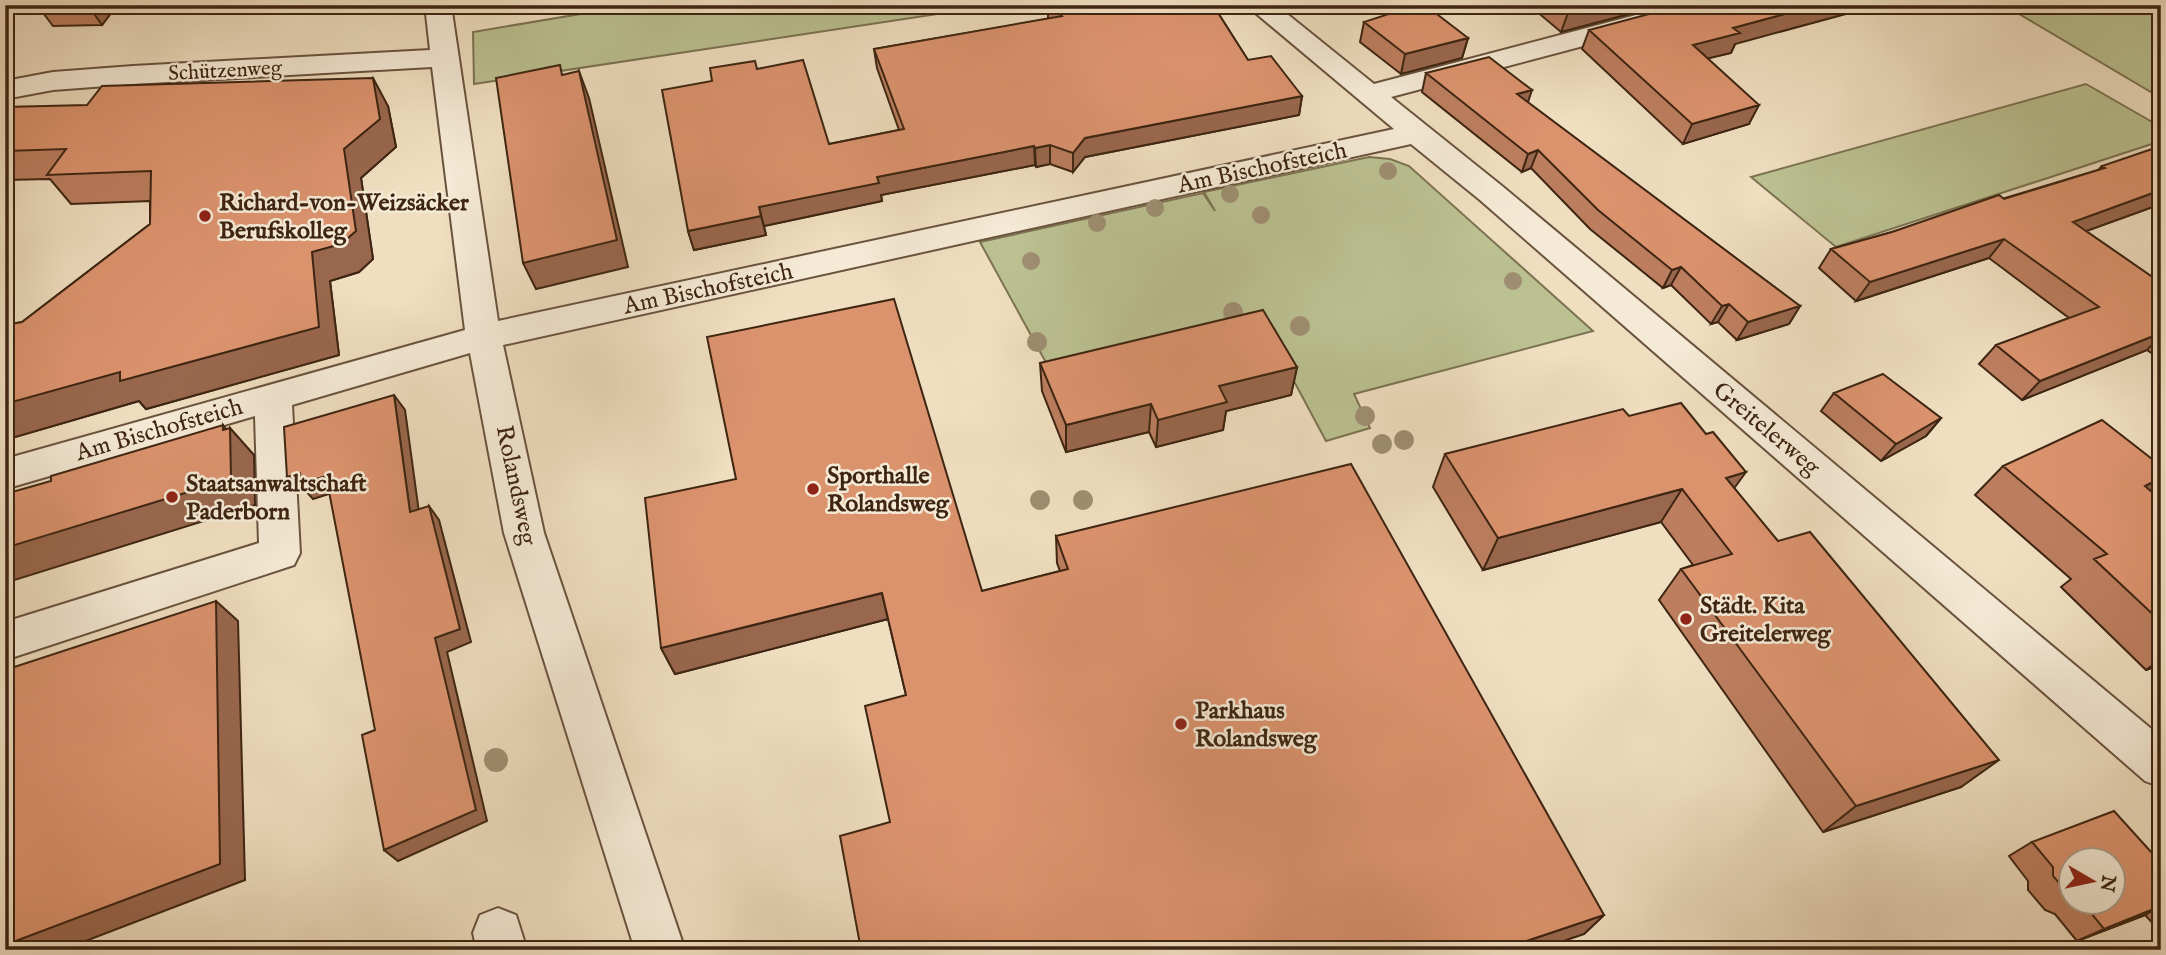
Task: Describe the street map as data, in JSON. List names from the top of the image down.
{
  "streets": {
    "street": [
      "Schützenweg",
      "Am Bischofsteich",
      "Greitelerweg",
      "Rolandsweg"
    ]
  },
  "crossings": [
    ["Schützenweg", "Rolandsweg"],
    ["Am Bischofsteich", "Greitelerweg"],
    ["Am Bischofsteich", "Rolandsweg"]
  ],
  "places": [
    "Richard-von-Weizsäcker Berufskolleg",
    "Sporthalle Rolandsweg",
    "Staatsanwaltschaft Paderborn",
    "Städt. Kita Greitelerweg",
    "Parkhaus Rolandsweg"
  ],
  "north": "right"
}
